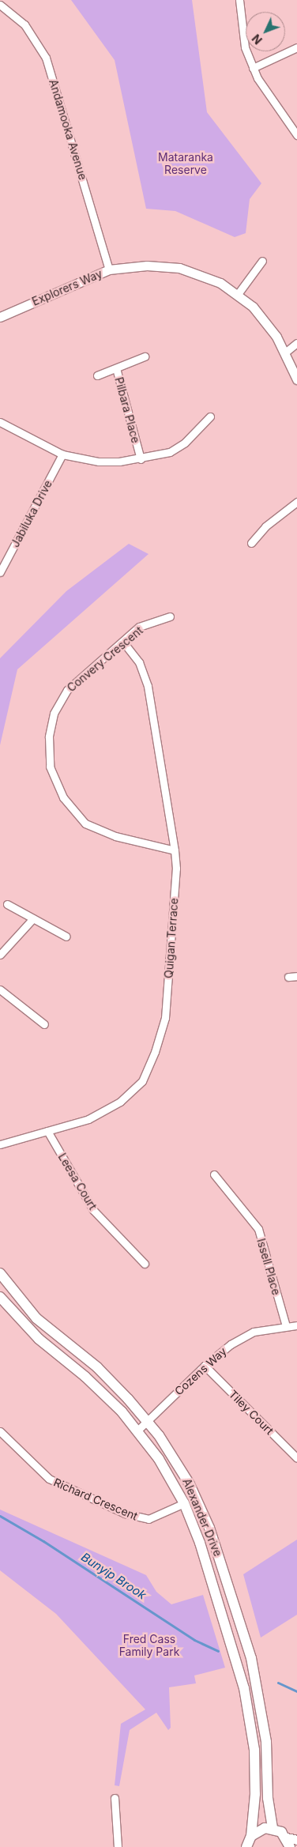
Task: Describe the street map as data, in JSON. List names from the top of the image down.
{
  "streets": {
    "main road": ["Alexander Drive"],
    "street": [
      "Andamooka Avenue",
      "Explorers Way",
      "Pilbara Place",
      "Jabiluka Drive",
      "Convery Crescent",
      "Quigan Terrace",
      "Leesa Court",
      "Issell Place",
      "Cozens Way",
      "Tiley Court",
      "Richard Crescent"
    ]
  },
  "crossings": [
    ["Andamooka Avenue", "Explorers Way"],
    ["Convery Crescent", "Quigan Terrace"],
    ["Quigan Terrace", "Leesa Court"],
    ["Issell Place", "Cozens Way"],
    ["Cozens Way", "Tiley Court"],
    ["Cozens Way", "Alexander Drive"],
    ["Richard Crescent", "Alexander Drive"]
  ],
  "water": ["Bunyip Brook"],
  "parks": ["Mataranka Reserve", "Fred Cass Family Park"],
  "north": "bottom left"
}
